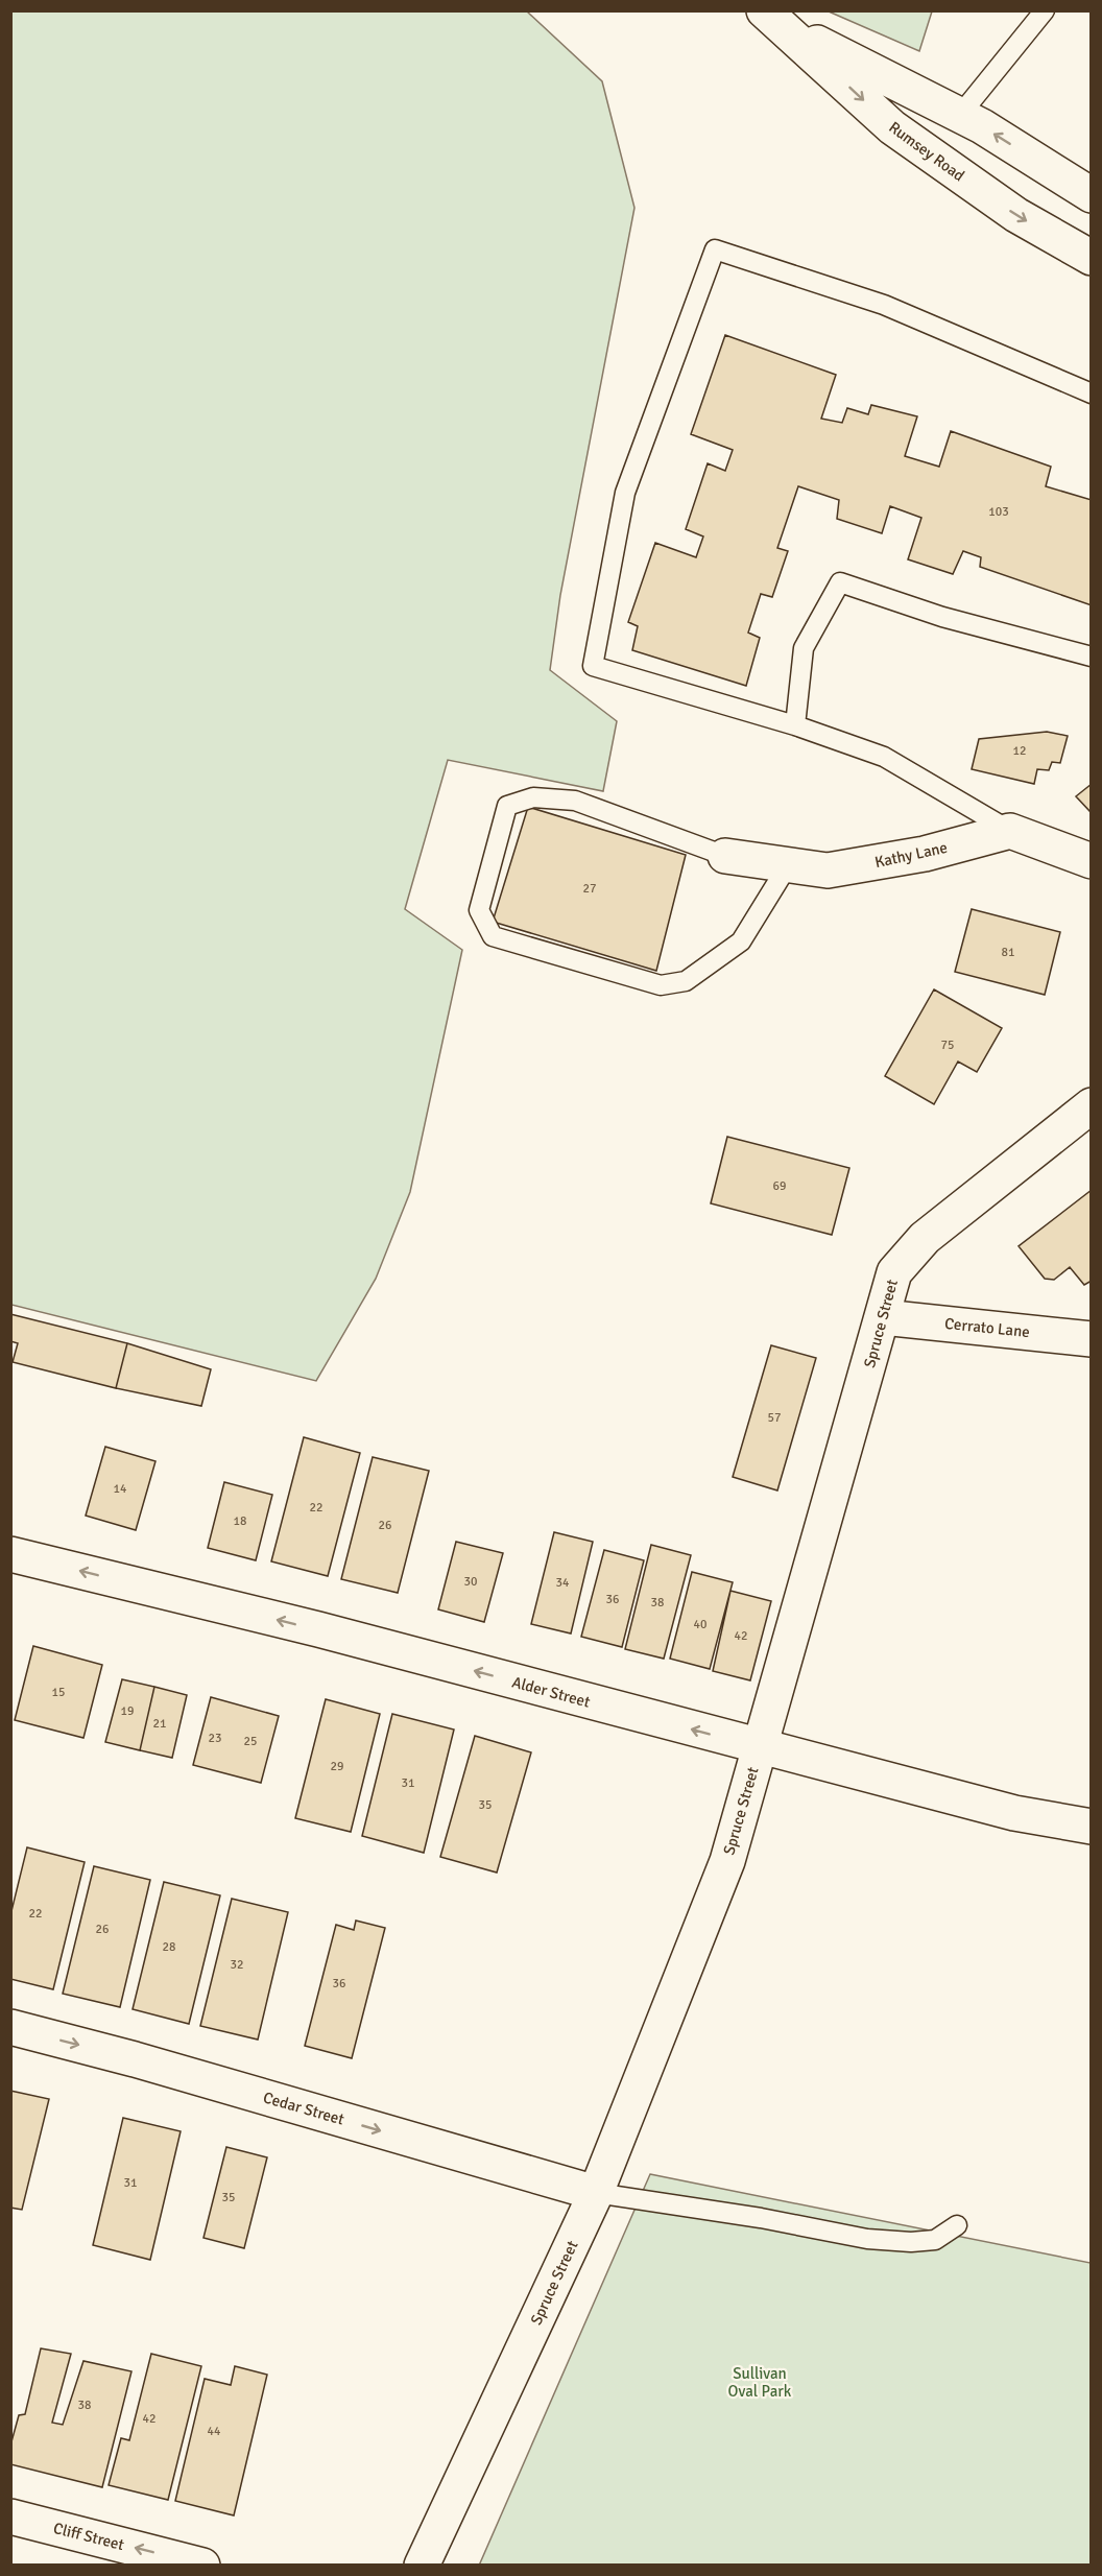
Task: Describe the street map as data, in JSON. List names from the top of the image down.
{
  "streets": {
    "street": [
      "Rumsey Road",
      "Kathy Lane",
      "Spruce Street",
      "Cerrato Lane",
      "Alder Street",
      "Cedar Street",
      "Cliff Street"
    ]
  },
  "crossings": [
    ["Spruce Street", "Cerrato Lane"],
    ["Spruce Street", "Alder Street"],
    ["Spruce Street", "Cedar Street"]
  ],
  "one_way": ["Alder Street", "Cedar Street", "Cliff Street"],
  "parks": ["Sullivan Oval Park"],
  "house_numbers": [
    "103",
    "12",
    "27",
    "81",
    "75",
    "69",
    "57",
    "14",
    "22",
    "18",
    "26",
    "30",
    "34",
    "36",
    "38",
    "40",
    "42",
    "15",
    "19",
    "21",
    "23",
    "25",
    "29",
    "31",
    "35",
    "22",
    "26",
    "28",
    "32",
    "36",
    "31",
    "35",
    "38",
    "42",
    "44"
  ]
}
